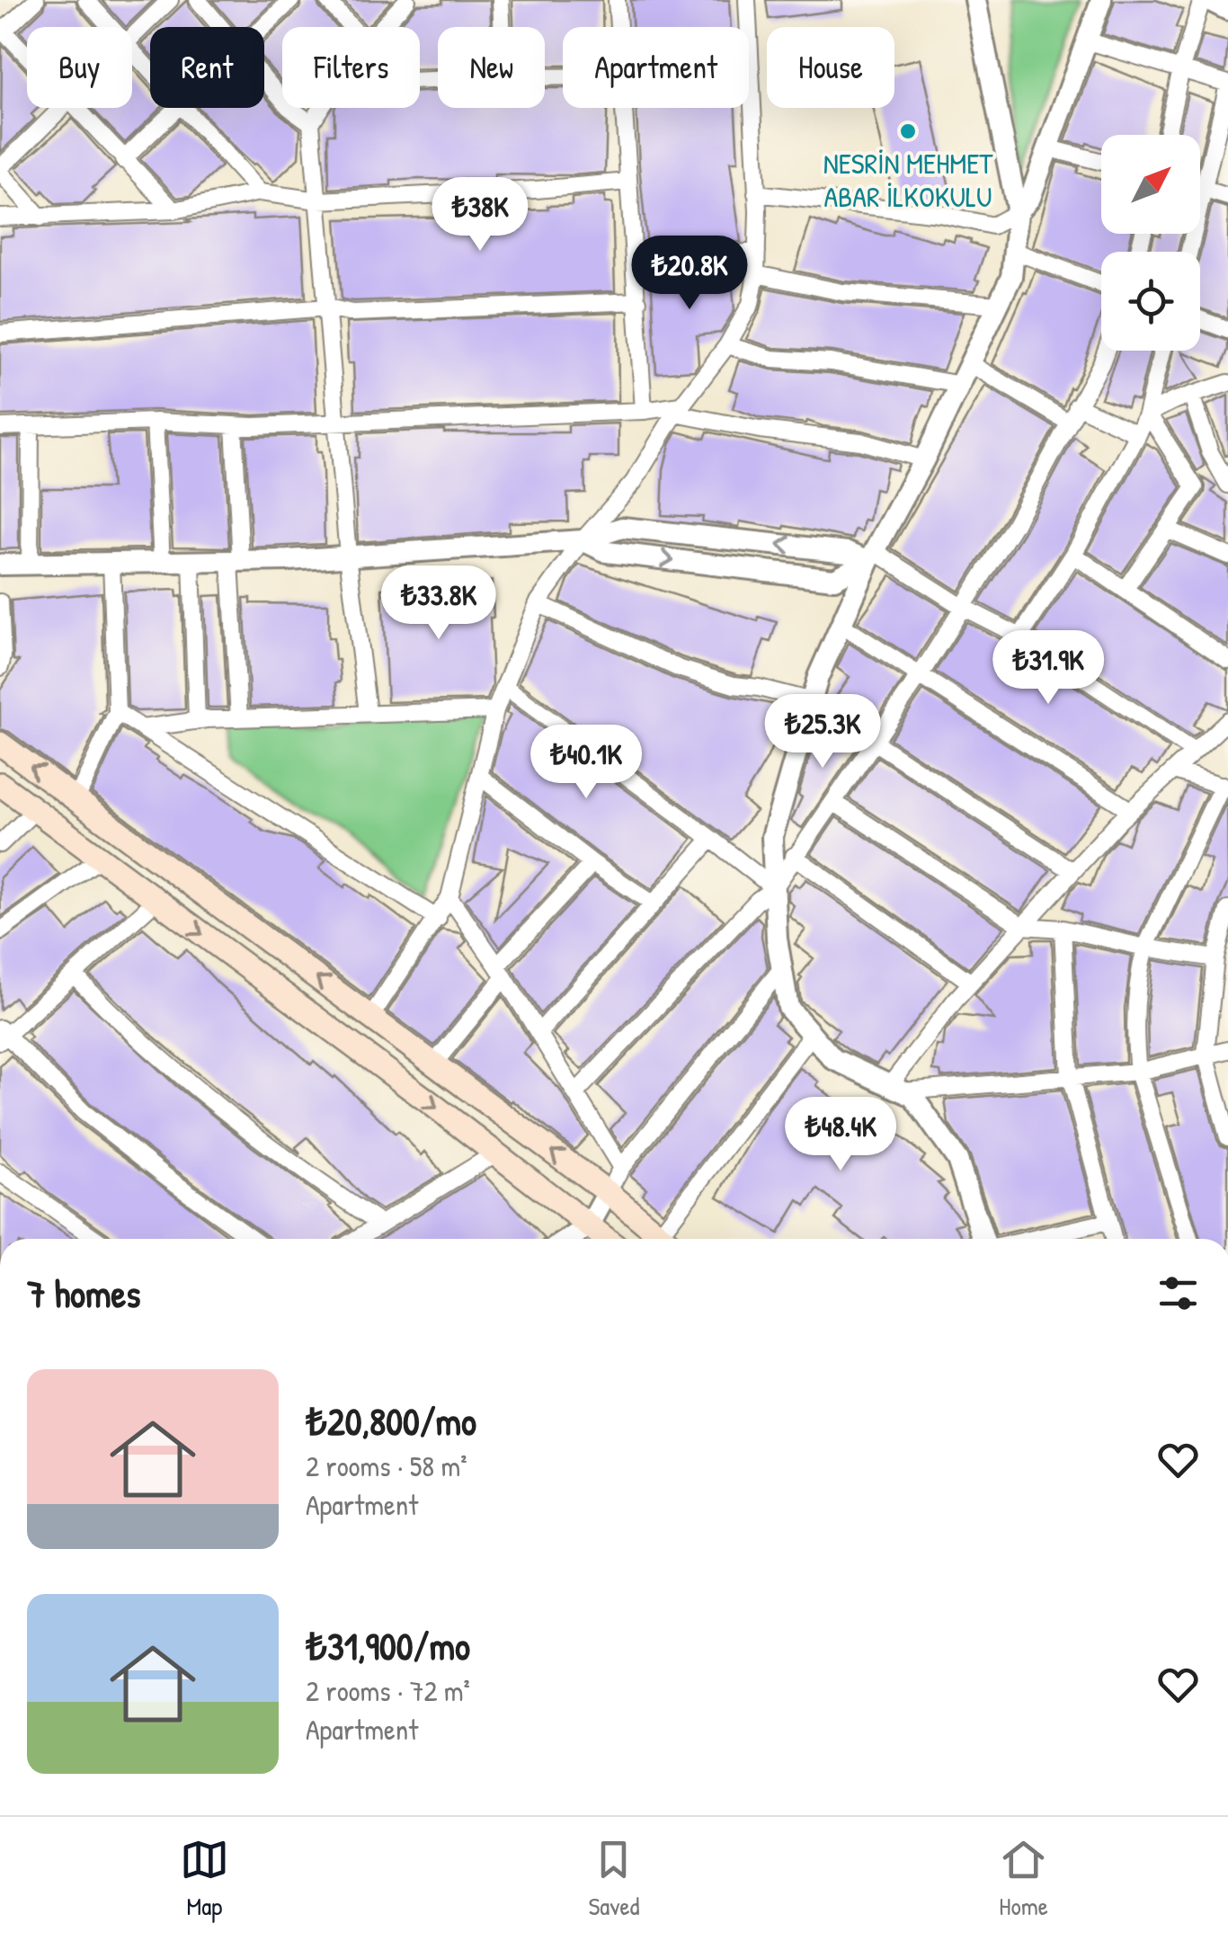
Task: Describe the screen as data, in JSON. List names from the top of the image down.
{
  "places": ["NESRİN MEHMET ABAR İLKOKULU"],
  "north": "top right",
  "page": {
    "chip": [
      "Buy",
      "Rent",
      "Filters",
      "New",
      "Apartment",
      "House"
    ],
    "price": [
      "₺38K",
      "₺20.8K",
      "₺33.8K",
      "₺31.9K",
      "₺25.3K",
      "₺40.1K",
      "₺48.4K"
    ],
    "heading": "7 homes",
    "list": [
      {
        "name": "₺20,800/mo",
        "note": "2 rooms · 58 m² · Apartment"
      },
      {
        "name": "₺31,900/mo",
        "note": "2 rooms · 72 m² · Apartment"
      }
    ],
    "tabs": ["Map", "Saved", "Home"]
  }
}
